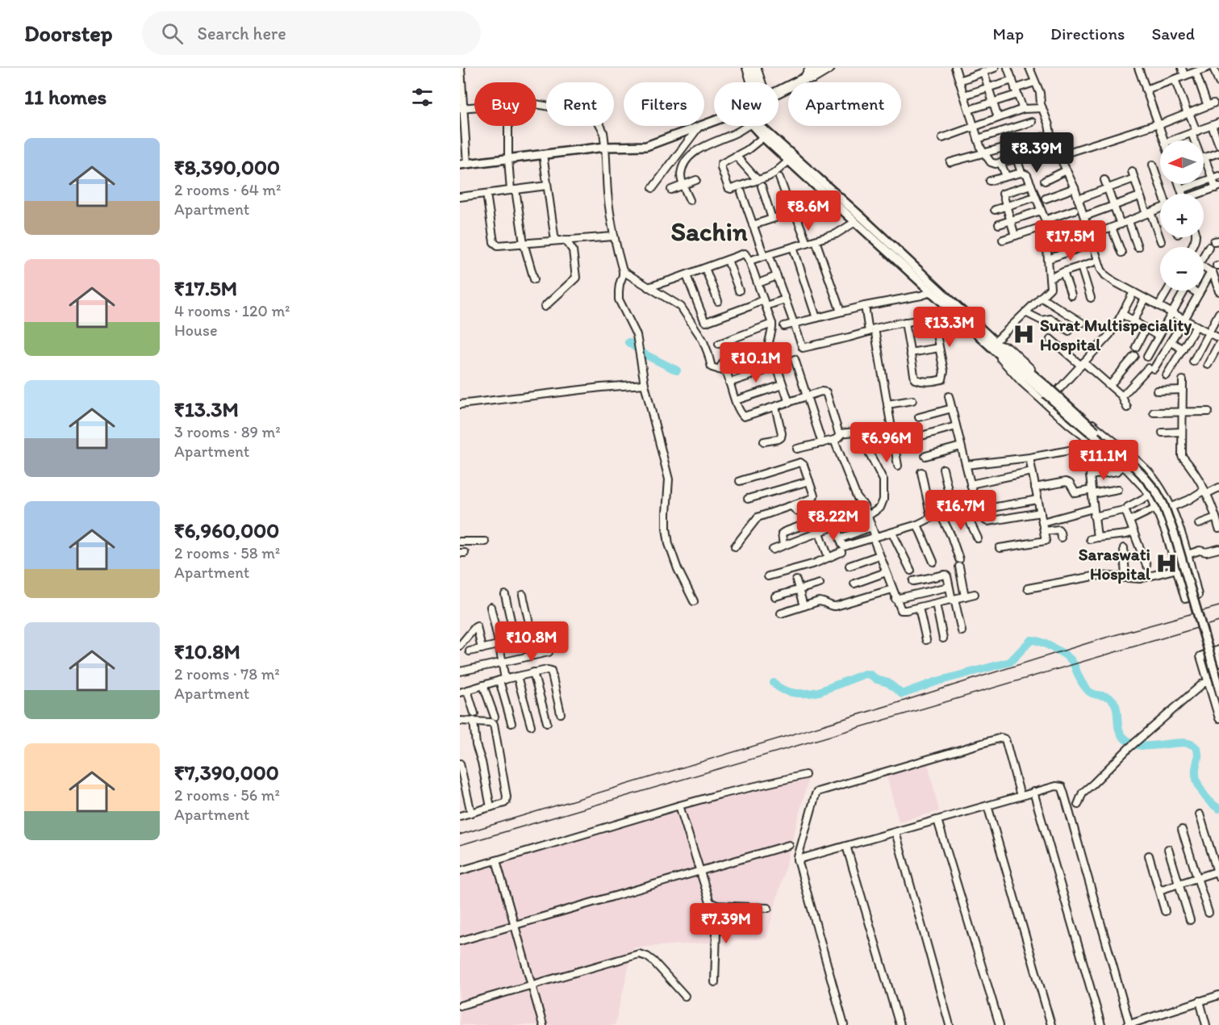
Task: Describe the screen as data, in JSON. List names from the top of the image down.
{
  "districts": ["Sachin"],
  "places": {
    "hospital": ["Surat Multispeciality Hospital", "Saraswati Hospital"]
  },
  "north": "left",
  "page": {
    "header": "Doorstep",
    "search": "Search here",
    "nav": ["Map", "Directions", "Saved"],
    "heading": "11 homes",
    "chip": [
      "Buy",
      "Rent",
      "Filters",
      "New",
      "Apartment"
    ],
    "list": [
      {
        "name": "₹8,390,000",
        "note": "2 rooms · 64 m² · Apartment"
      },
      {
        "name": "₹17.5M",
        "note": "4 rooms · 120 m² · House"
      },
      {
        "name": "₹13.3M",
        "note": "3 rooms · 89 m² · Apartment"
      },
      {
        "name": "₹6,960,000",
        "note": "2 rooms · 58 m² · Apartment"
      },
      {
        "name": "₹10.8M",
        "note": "2 rooms · 78 m² · Apartment"
      },
      {
        "name": "₹7,390,000",
        "note": "2 rooms · 56 m² · Apartment"
      }
    ],
    "price": [
      "₹8.39M",
      "₹8.6M",
      "₹17.5M",
      "₹13.3M",
      "₹10.1M",
      "₹6.96M",
      "₹11.1M",
      "₹16.7M",
      "₹8.22M",
      "₹10.8M",
      "₹7.39M"
    ],
    "map_buttons": ["+", "−"]
  }
}
